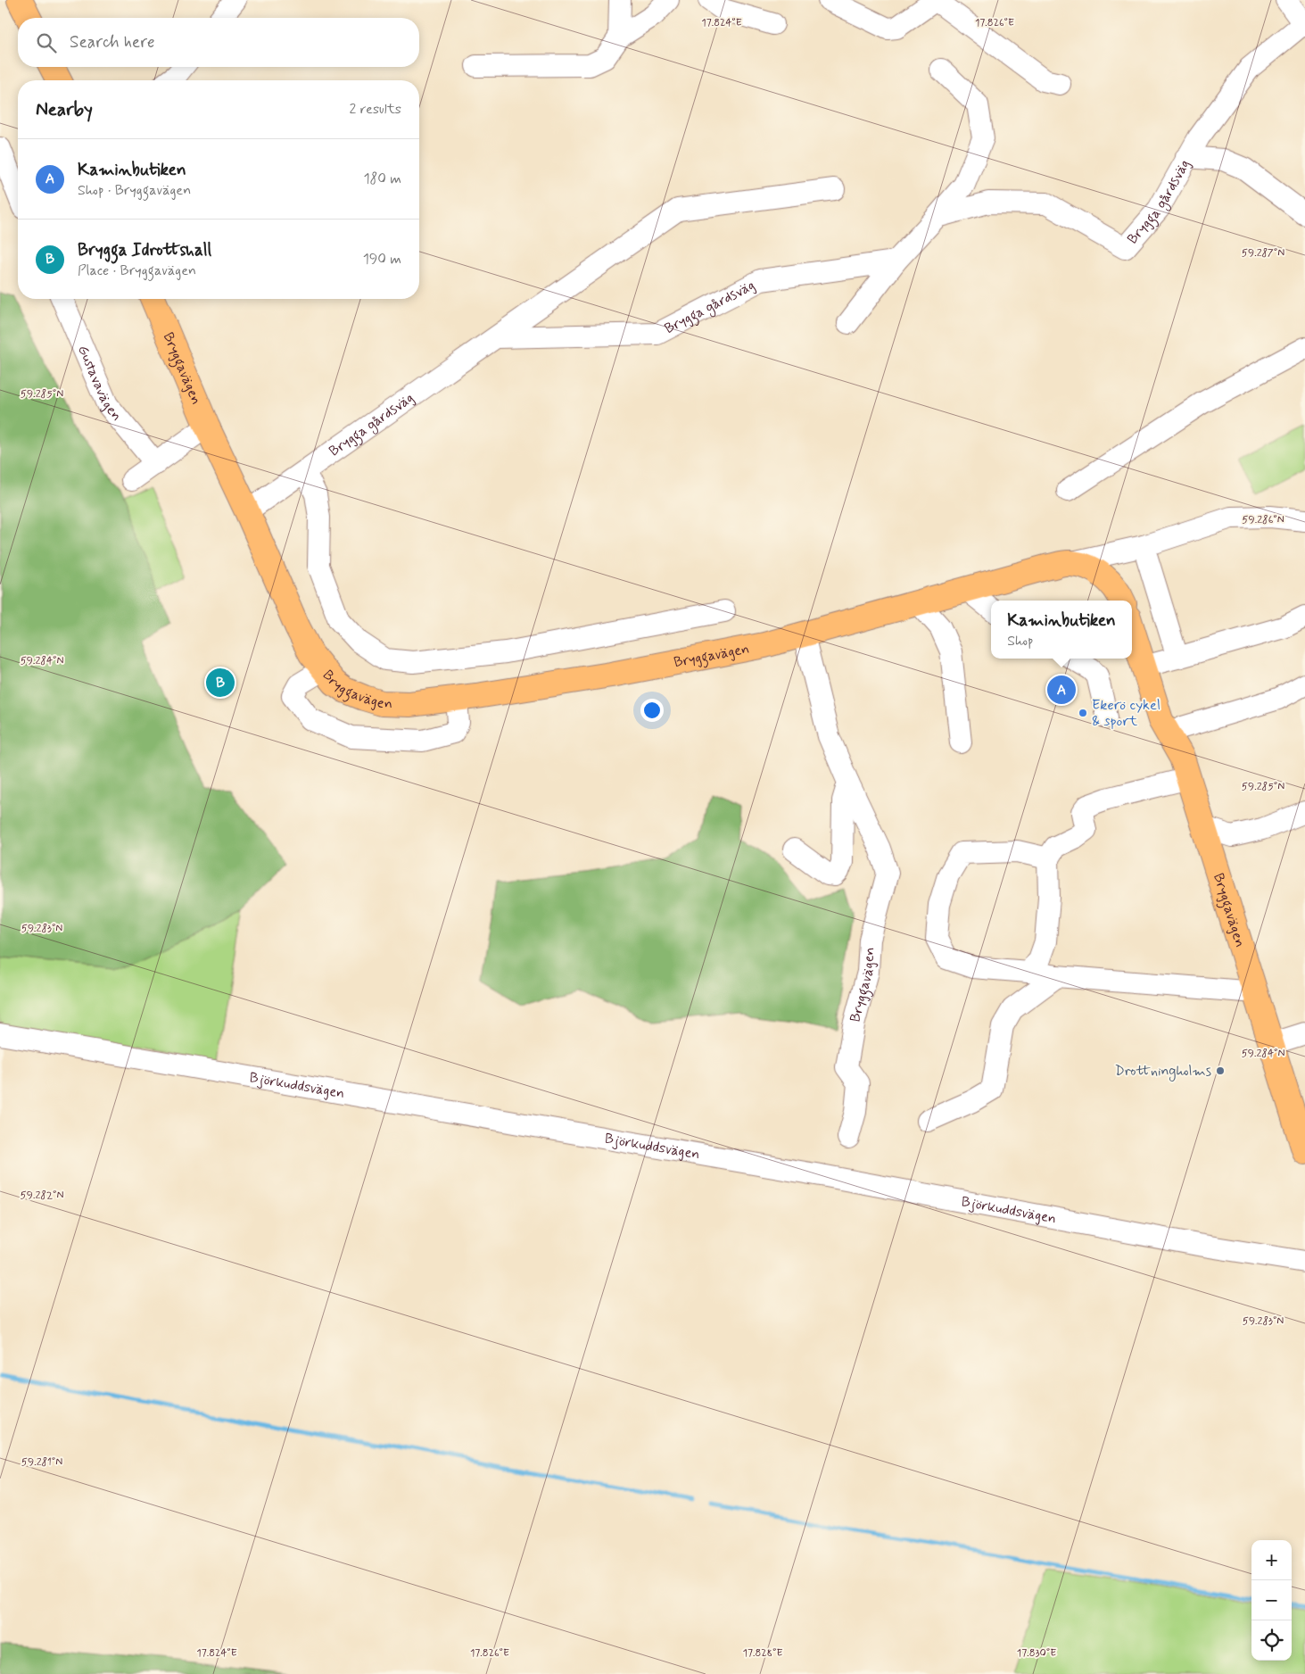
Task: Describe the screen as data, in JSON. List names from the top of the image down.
{
  "streets": {
    "main road": ["Bryggavägen"],
    "street": ["Brygga gårdsväg", "Gustavavägen", "Björkuddsvägen"]
  },
  "crossings": [
    ["Brygga gårdsväg", "Bryggavägen"]
  ],
  "places": ["Ekerö cykel & sport", "Drottningholms"],
  "page": {
    "search": "Search here",
    "heading": ["Nearby", "2 results"],
    "list": [
      {
        "mark": "A",
        "name": "Kaminbutiken",
        "note": "Shop · Bryggavägen",
        "value": "180 m"
      },
      {
        "mark": "B",
        "name": "Brygga Idrottshall",
        "note": "Place · Bryggavägen",
        "value": "190 m"
      }
    ],
    "popup": ["Kaminbutiken", "Shop"],
    "pins": ["B", "A"],
    "map_buttons": ["+", "−"]
  },
  "coordinates": [
    "17.824°E",
    "17.826°E",
    "59.287°N",
    "59.285°N",
    "59.286°N",
    "59.284°N",
    "59.283°N",
    "59.282°N",
    "59.281°N",
    "17.828°E",
    "17.830°E"
  ]
}
